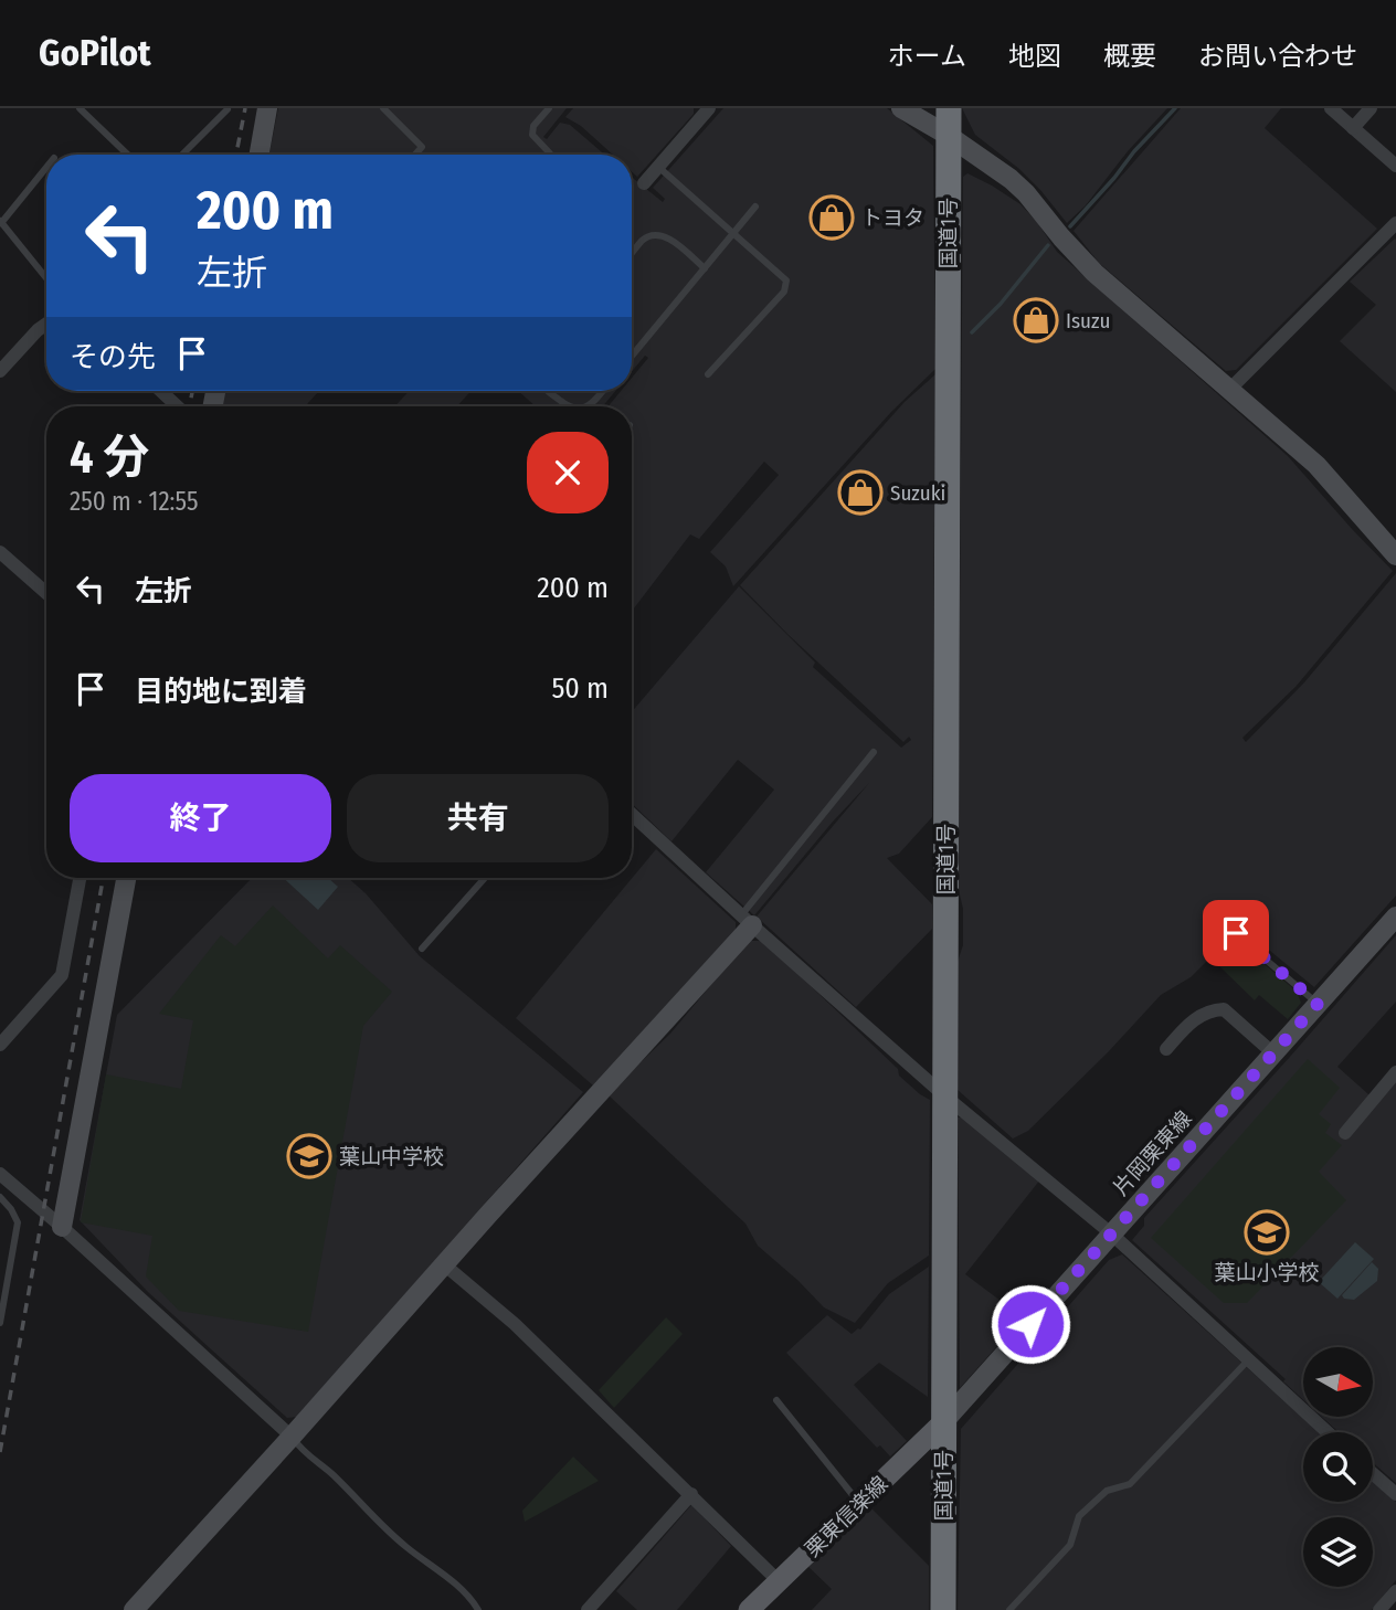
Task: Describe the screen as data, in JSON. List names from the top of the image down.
{
  "streets": {
    "highway": ["国道1号"],
    "main road": ["栗東信楽線"],
    "street": ["片岡栗東線"]
  },
  "crossings": [
    ["国道1号", "片岡栗東線"],
    ["国道1号", "栗東信楽線"],
    ["片岡栗東線", "栗東信楽線"]
  ],
  "places": {
    "shop": ["トヨタ", "Isuzu", "Suzuki"],
    "school or university": ["葉山中学校", "葉山小学校"]
  },
  "north": "right",
  "page": {
    "header": "GoPilot",
    "nav": [
      "ホーム",
      "地図",
      "概要",
      "お問い合わせ"
    ],
    "turn": ["200 m", "左折"],
    "then": "その先",
    "heading": ["4 分", "250 m · 12:55"],
    "list": [
      {
        "name": "左折",
        "value": "200 m"
      },
      {
        "name": "目的地に到着",
        "value": "50 m"
      }
    ],
    "buttons": ["終了", "共有"]
  }
}
